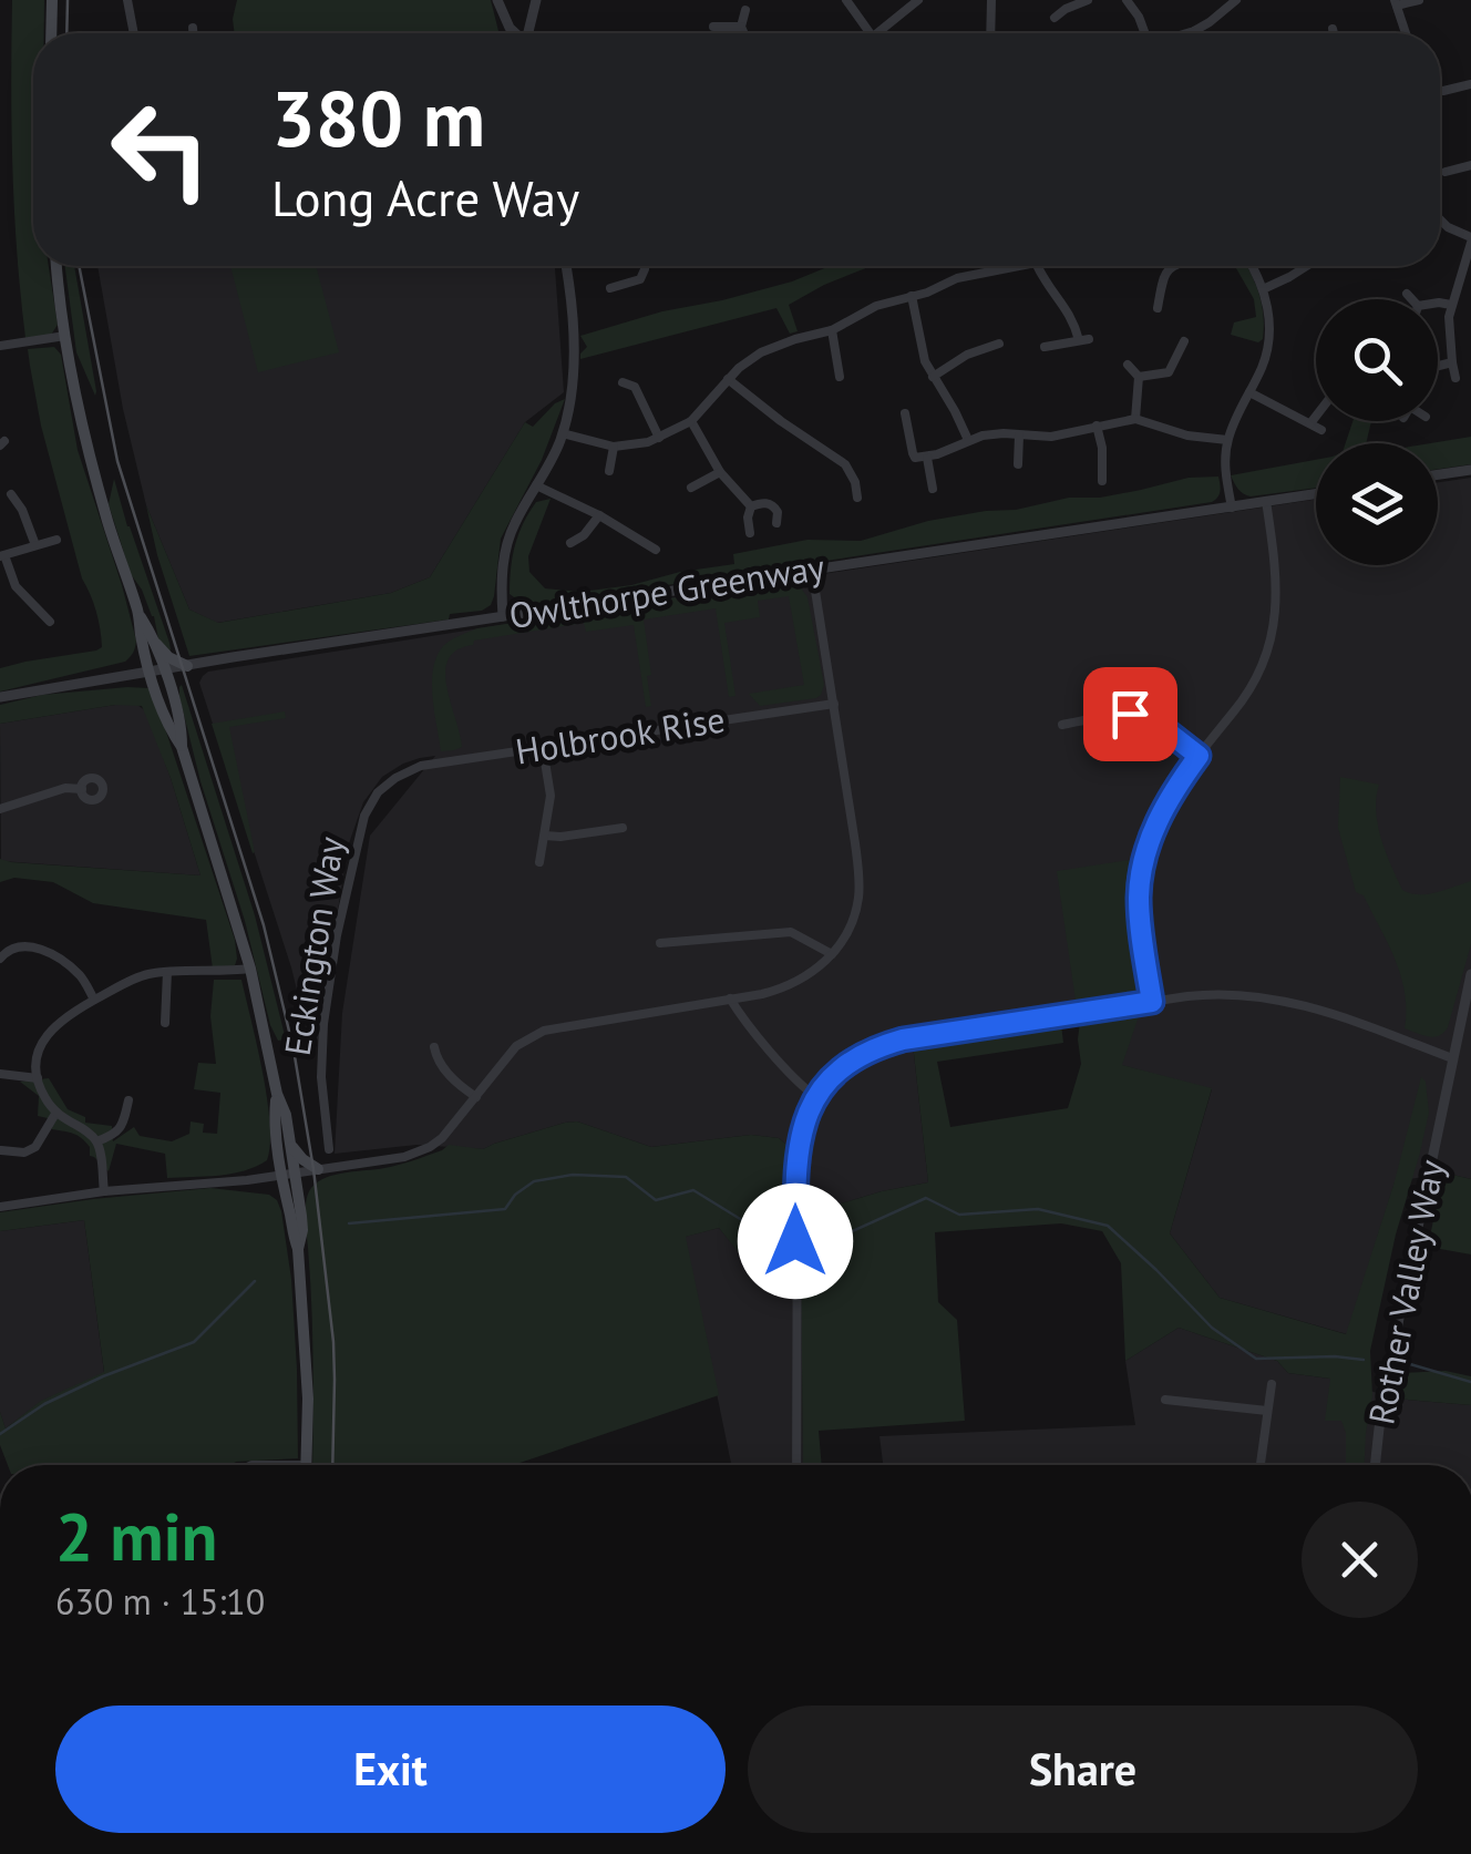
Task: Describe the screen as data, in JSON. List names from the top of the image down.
{
  "streets": {
    "main road": ["Eckington Way"],
    "street": ["Owlthorpe Greenway", "Holbrook Rise", "Rother Valley Way"]
  },
  "crossings": [
    ["Owlthorpe Greenway", "Eckington Way"],
    ["Holbrook Rise", "Eckington Way"]
  ],
  "page": {
    "turn": ["380 m", "Long Acre Way"],
    "heading": ["2 min", "630 m · 15:10"],
    "buttons": ["Exit", "Share"]
  }
}
